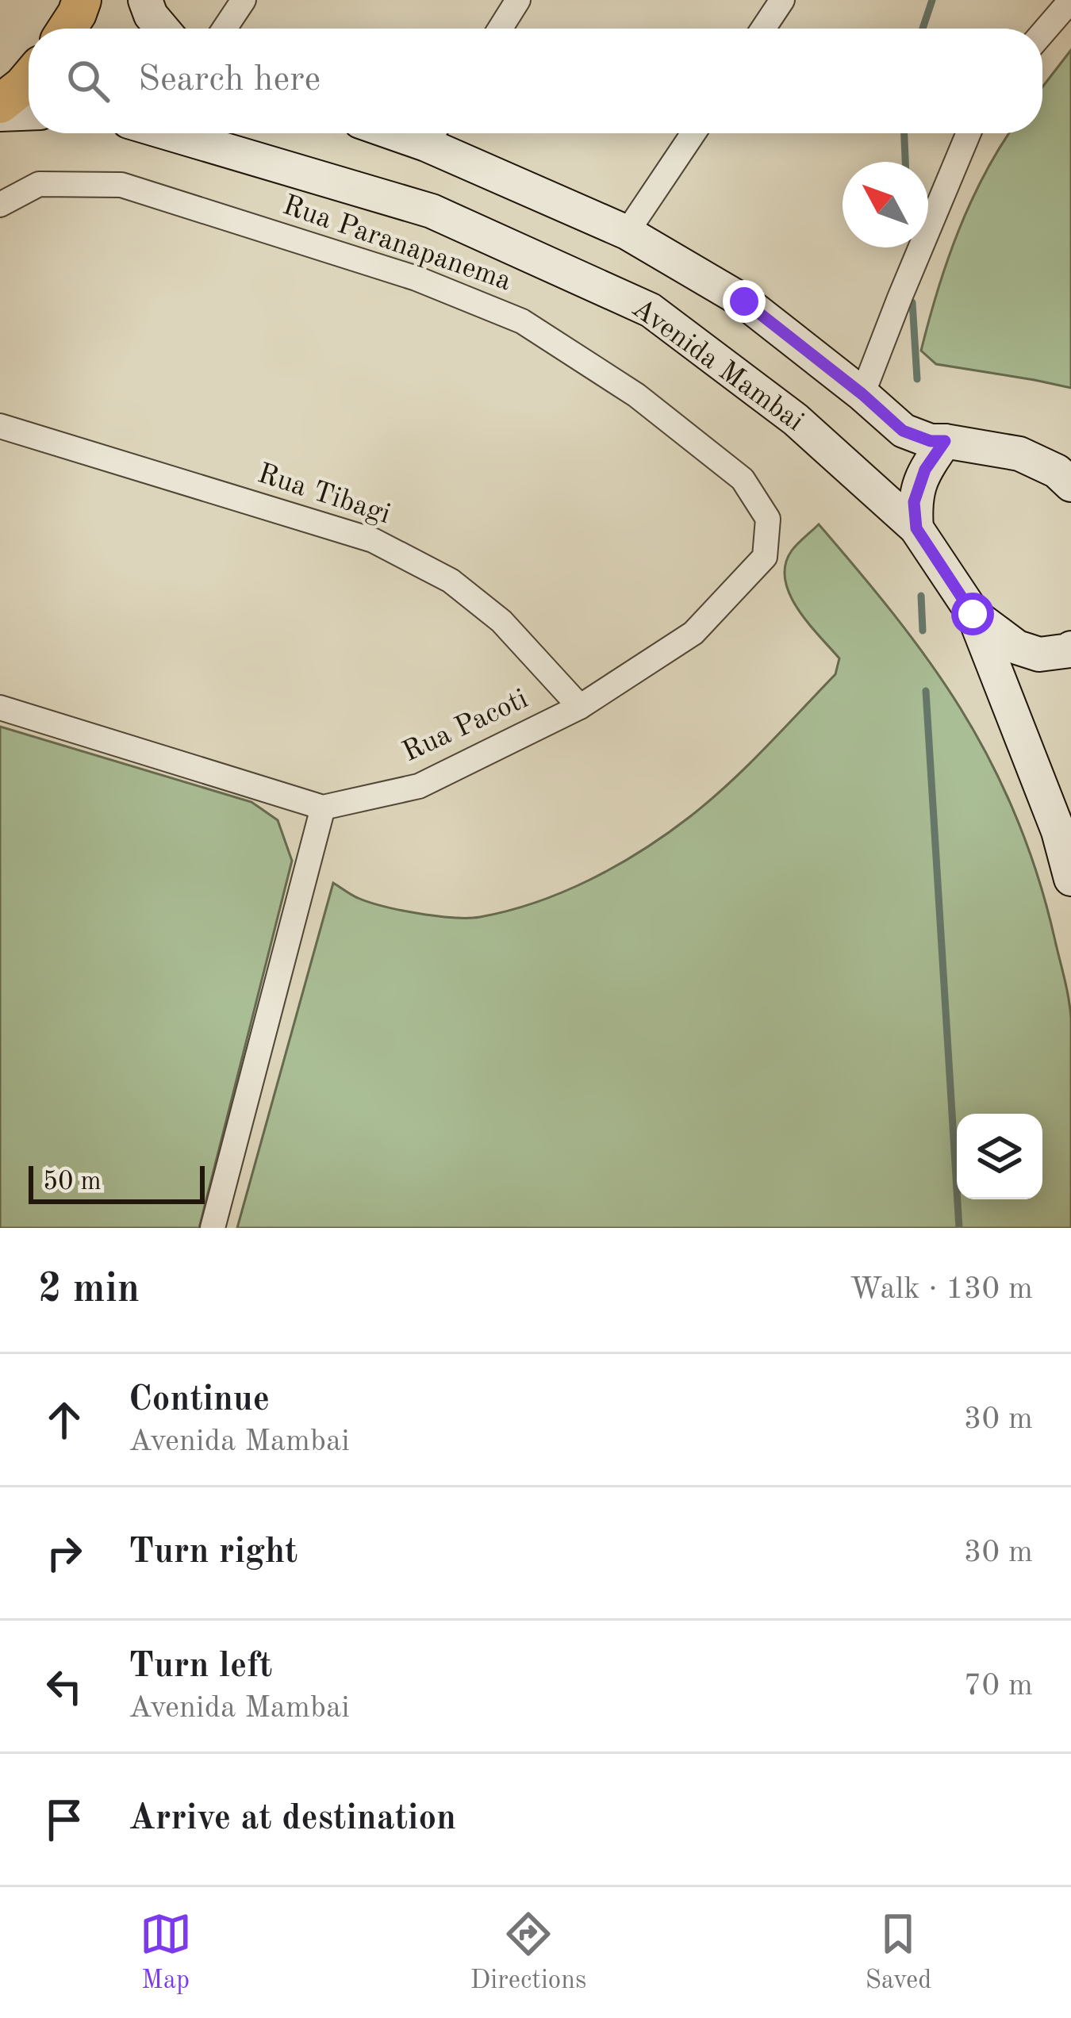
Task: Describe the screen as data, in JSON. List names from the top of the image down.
{
  "streets": {
    "street": [
      "Rua Paranapanema",
      "Avenida Mambai",
      "Rua Tibagi",
      "Rua Pacoti"
    ]
  },
  "crossings": [
    ["Rua Paranapanema", "Rua Pacoti"],
    ["Rua Tibagi", "Rua Pacoti"]
  ],
  "scale_bar": "50 m",
  "north": "top left",
  "page": {
    "search": "Search here",
    "scale": "50 m",
    "heading": ["2 min", "Walk · 130 m"],
    "list": [
      ["Continue", "Avenida Mambai", "30 m"],
      ["Turn right", "30 m"],
      ["Turn left", "Avenida Mambai", "70 m"],
      "Arrive at destination"
    ],
    "nav": ["Map", "Directions", "Saved"]
  }
}
